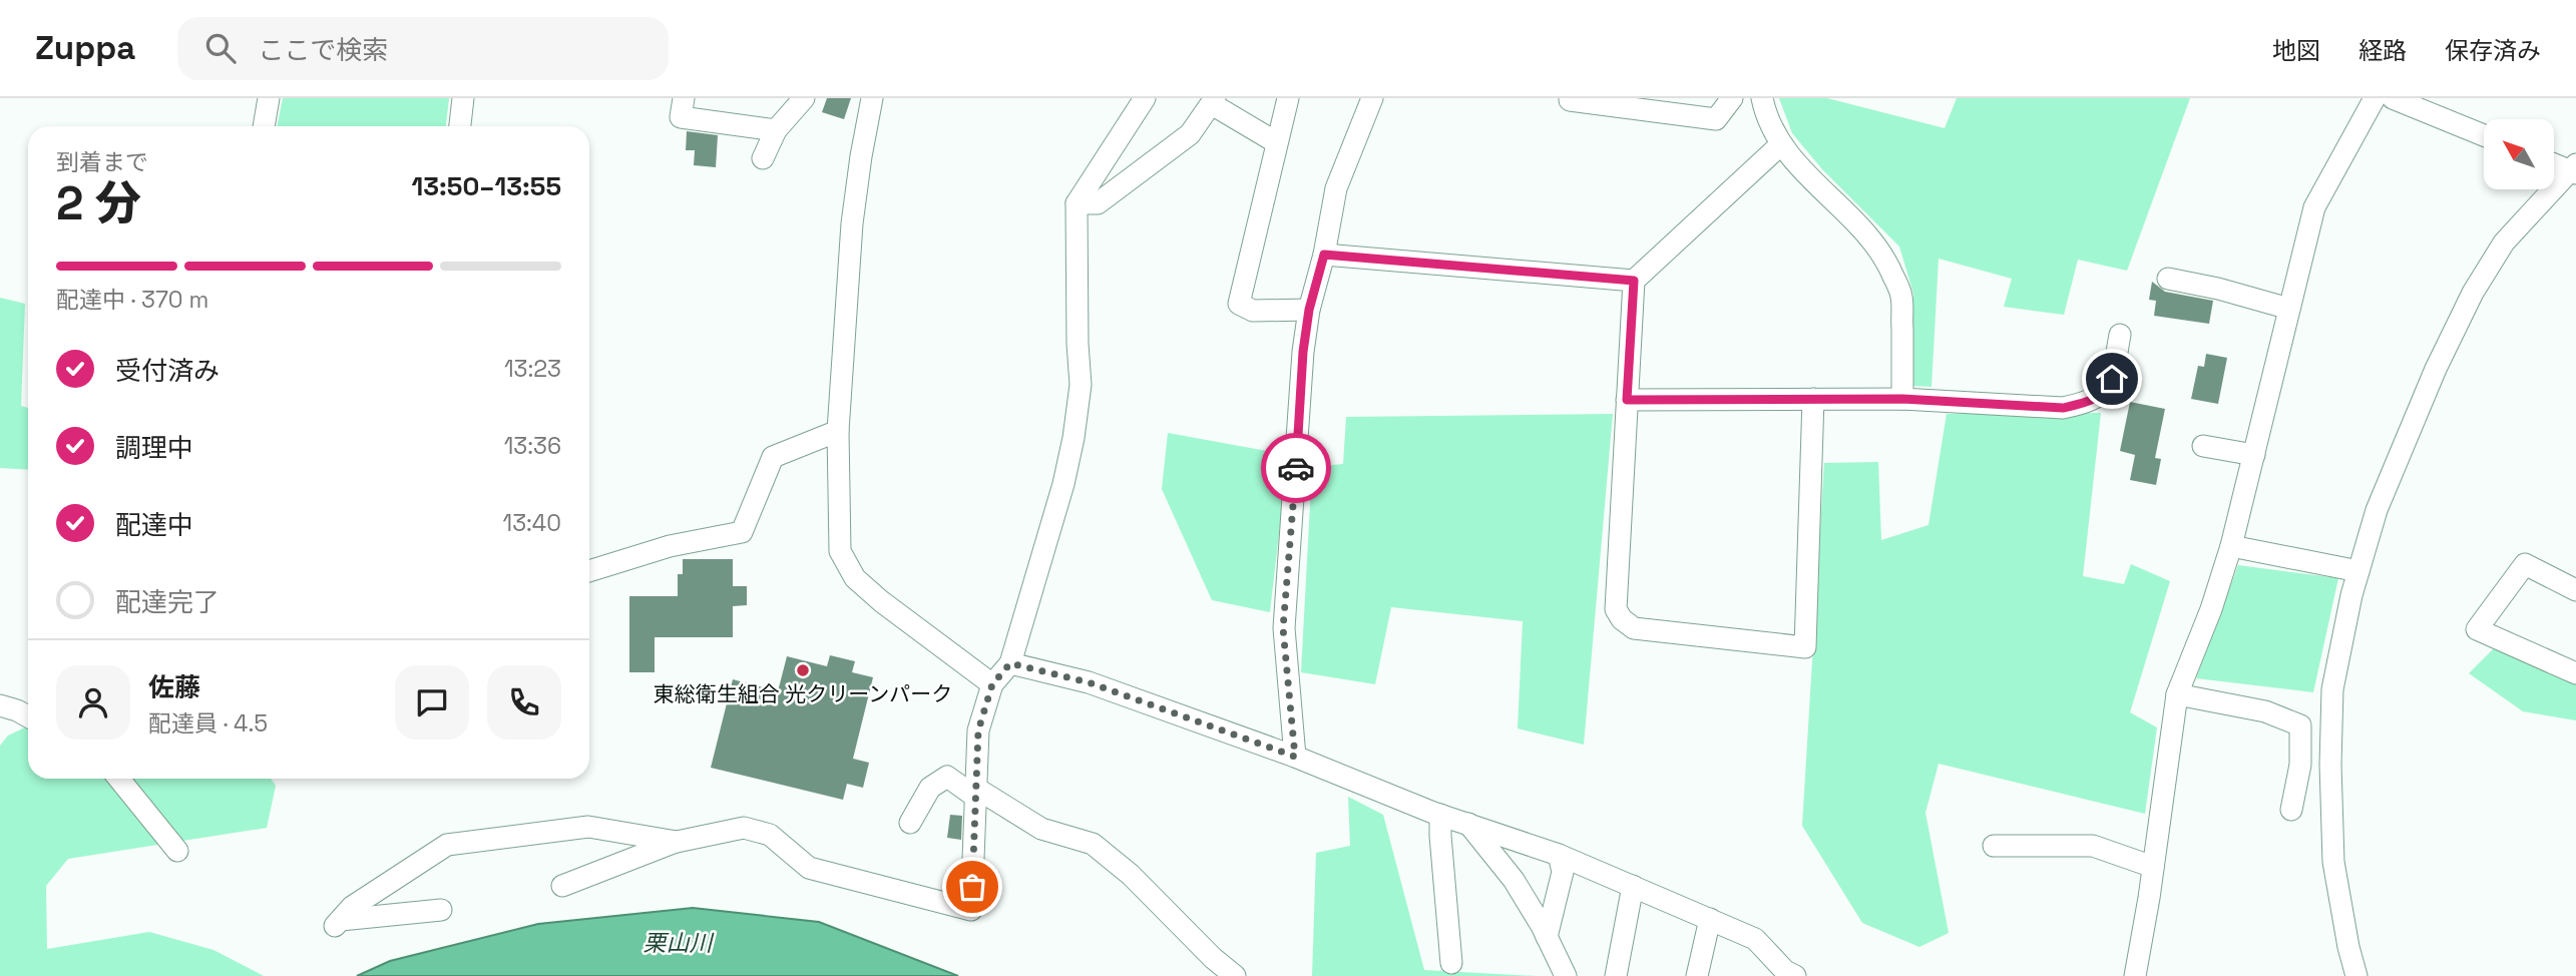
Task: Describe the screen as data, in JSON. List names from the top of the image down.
{
  "water": ["栗山川"],
  "places": ["東総衛生組合 光クリーンパーク"],
  "north": "top left",
  "page": {
    "header": "Zuppa",
    "search": "ここで検索",
    "nav": ["地図", "経路", "保存済み"],
    "heading": ["2 分", "到着まで", "13:50–13:55"],
    "panel": ["佐藤", "配達員 · 4.5"],
    "bar": "配達中 · 370 m",
    "list": [
      ["受付済み", "13:23"],
      ["調理中", "13:36"],
      ["配達中", "13:40"],
      "配達完了"
    ]
  }
}
